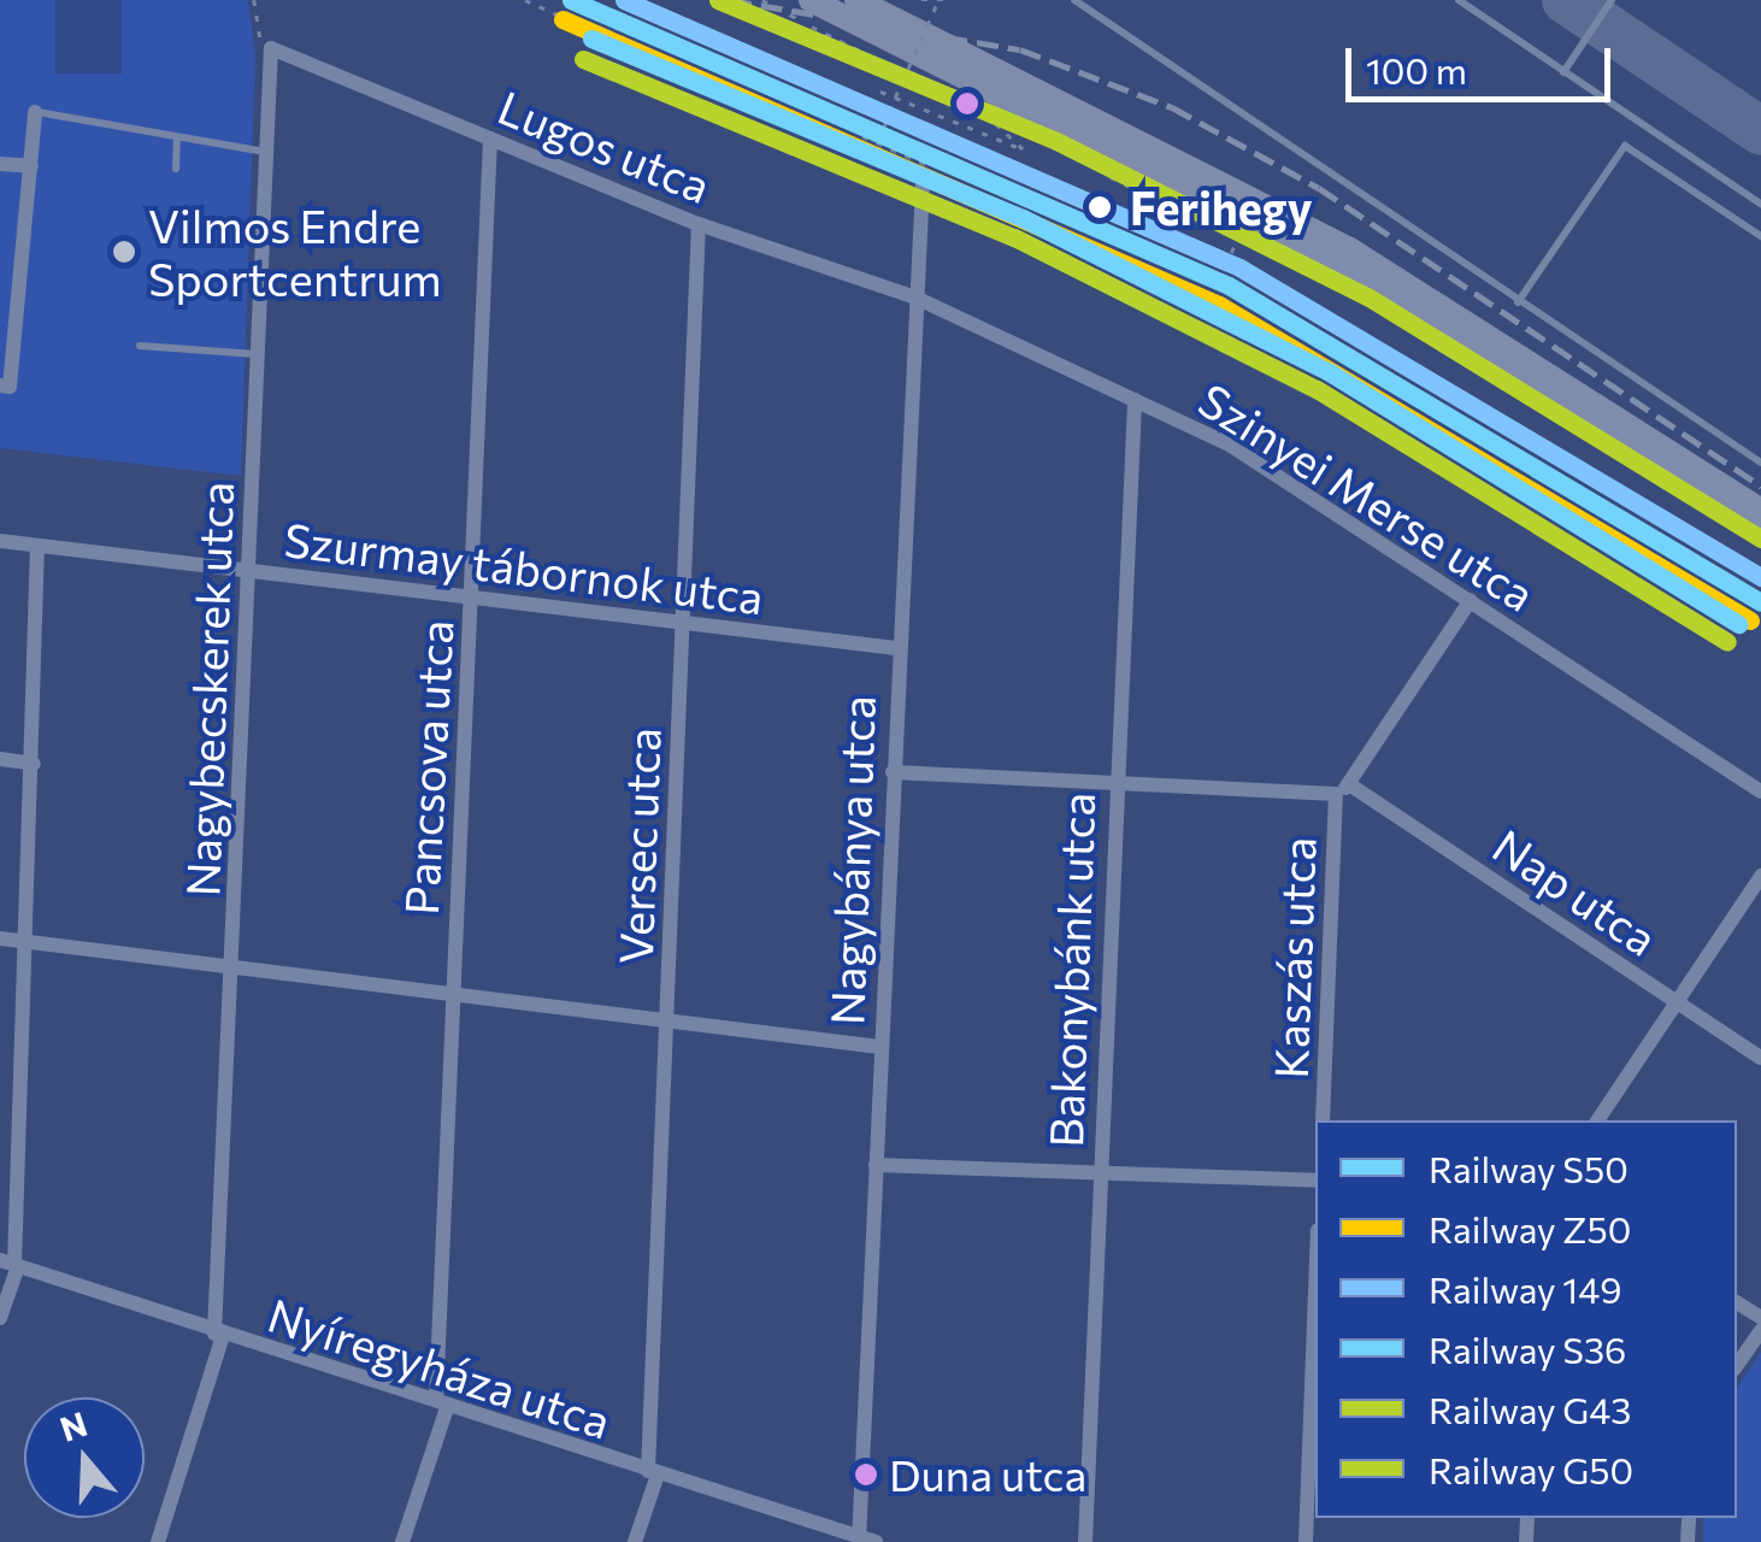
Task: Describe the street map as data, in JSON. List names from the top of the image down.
{
  "streets": {
    "street": [
      "Lugos utca",
      "Szinyei Merse utca",
      "Szurmay tábornok utca",
      "Nagybecskerek utca",
      "Pancsova utca",
      "Versec utca",
      "Nagybánya utca",
      "Nap utca",
      "Kaszás utca",
      "Bakonybánk utca",
      "Nyíregyháza utca"
    ]
  },
  "crossings": [
    ["Lugos utca", "Szinyei Merse utca"],
    ["Lugos utca", "Nagybecskerek utca"],
    ["Lugos utca", "Pancsova utca"],
    ["Lugos utca", "Versec utca"],
    ["Lugos utca", "Nagybánya utca"],
    ["Szinyei Merse utca", "Nagybánya utca"],
    ["Szinyei Merse utca", "Bakonybánk utca"],
    ["Szurmay tábornok utca", "Nagybecskerek utca"],
    ["Szurmay tábornok utca", "Pancsova utca"],
    ["Szurmay tábornok utca", "Versec utca"],
    ["Szurmay tábornok utca", "Nagybánya utca"],
    ["Nagybecskerek utca", "Nyíregyháza utca"],
    ["Pancsova utca", "Nyíregyháza utca"],
    ["Versec utca", "Nyíregyháza utca"],
    ["Nagybánya utca", "Nyíregyháza utca"],
    ["Nap utca", "Kaszás utca"]
  ],
  "places": ["Ferihegy", "Vilmos Endre Sportcentrum", "Duna utca"],
  "lines": [
    "rail line S50",
    "rail line 149",
    "rail line G43",
    "rail line Z50",
    "rail line S36",
    "rail line G50"
  ],
  "legend": [
    "Railway S50",
    "Railway Z50",
    "Railway 149",
    "Railway S36",
    "Railway G43",
    "Railway G50"
  ],
  "scale_bar": "100 m",
  "north": "top"
}
